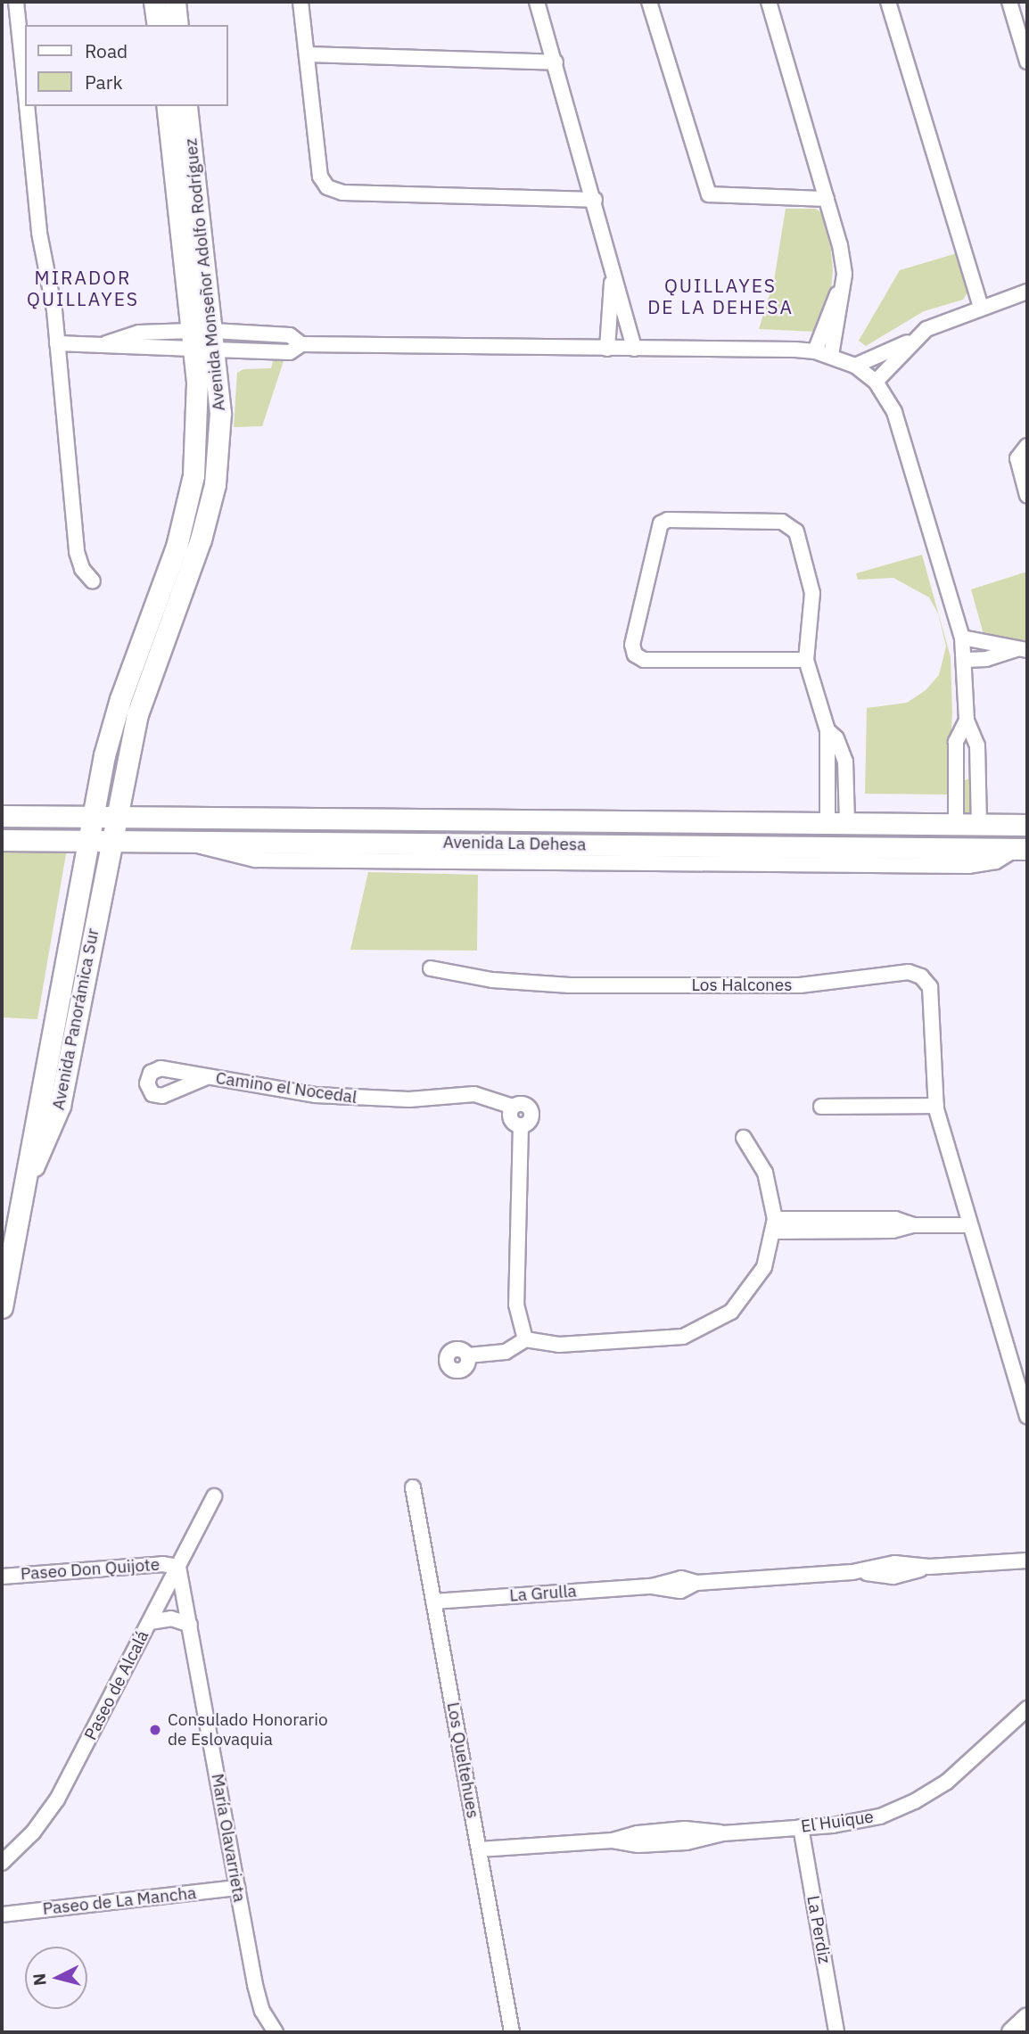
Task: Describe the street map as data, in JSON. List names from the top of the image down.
{
  "streets": {
    "street": [
      "Avenida Monseñor Adolfo Rodríguez",
      "Avenida La Dehesa",
      "Los Halcones",
      "Avenida Panorámica Sur",
      "Camino el Nocedal",
      "Paseo Don Quijote",
      "La Grulla",
      "Paseo de Alcalá",
      "Los Queltehues",
      "El Huique",
      "María Olavarrieta",
      "Paseo de La Mancha",
      "La Perdiz"
    ]
  },
  "crossings": [
    ["Avenida Monseñor Adolfo Rodríguez", "Avenida La Dehesa"],
    ["Avenida Monseñor Adolfo Rodríguez", "Avenida Panorámica Sur"],
    ["Avenida La Dehesa", "Avenida Panorámica Sur"],
    ["Paseo Don Quijote", "Paseo de Alcalá"],
    ["Paseo Don Quijote", "María Olavarrieta"],
    ["La Grulla", "Los Queltehues"],
    ["Paseo de Alcalá", "María Olavarrieta"],
    ["Los Queltehues", "El Huique"],
    ["El Huique", "La Perdiz"],
    ["María Olavarrieta", "Paseo de La Mancha"]
  ],
  "districts": ["MIRADOR QUILLAYES", "QUILLAYES DE LA DEHESA"],
  "places": ["Consulado Honorario de Eslovaquia"],
  "legend": ["Road", "Park"],
  "north": "left"
}
